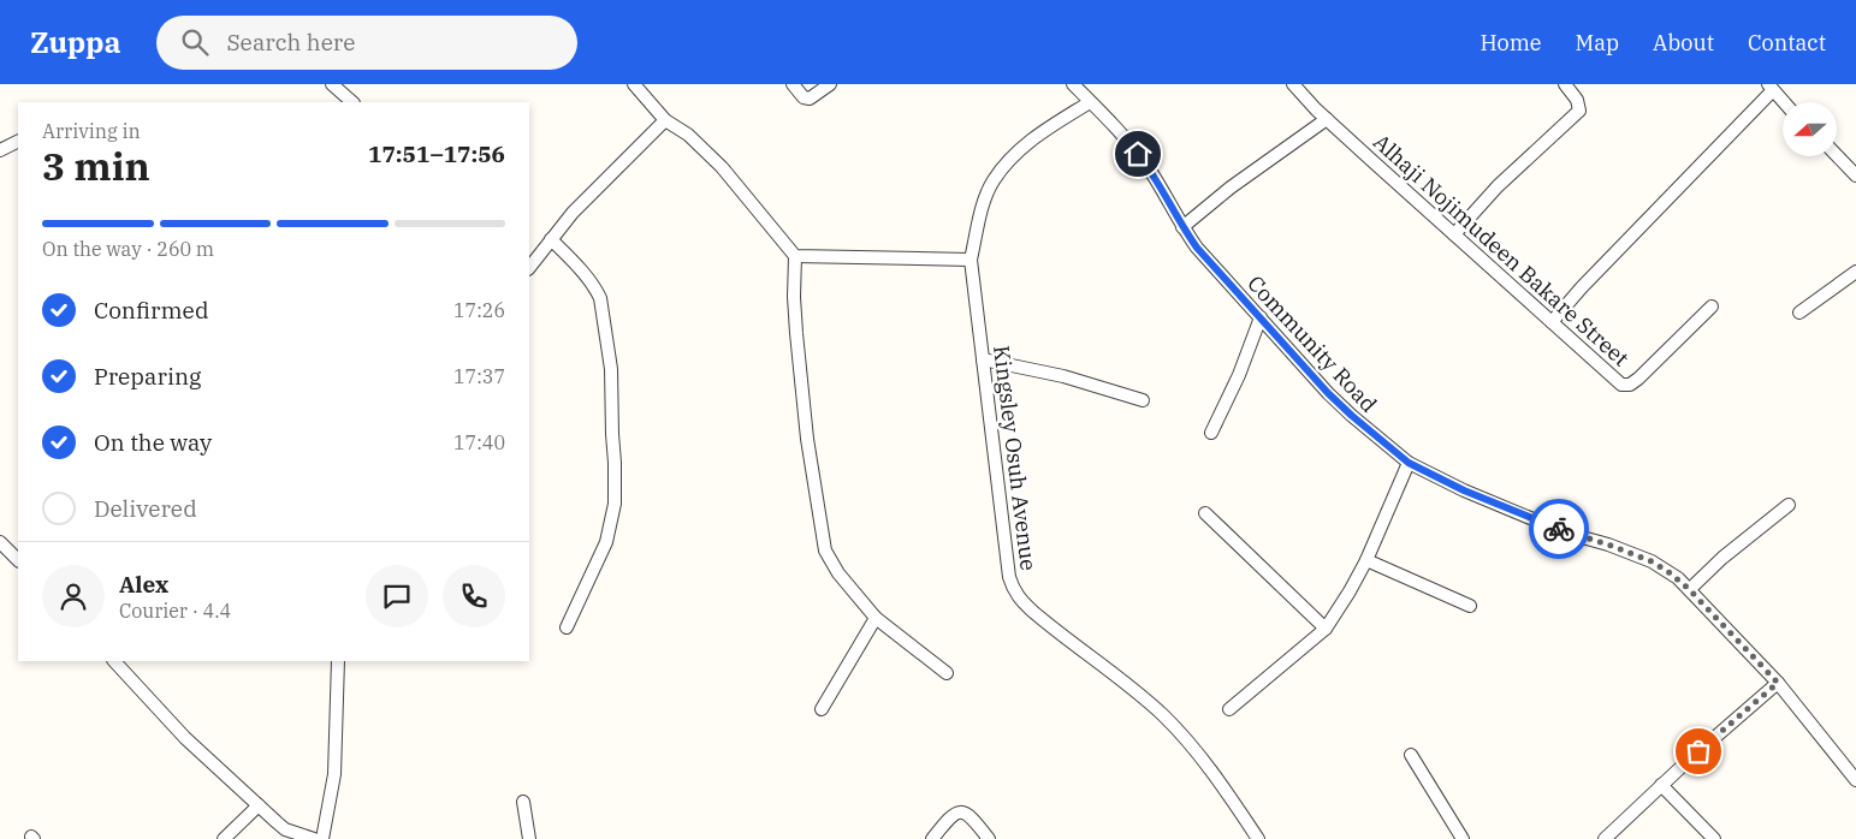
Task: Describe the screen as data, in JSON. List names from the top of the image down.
{
  "streets": {
    "street": ["Alhaji Nojimudeen Bakare Street", "Community Road", "Kingsley Osuh Avenue"]
  },
  "crossings": [
    ["Community Road", "Kingsley Osuh Avenue"]
  ],
  "north": "left",
  "page": {
    "header": "Zuppa",
    "search": "Search here",
    "nav": [
      "Home",
      "Map",
      "About",
      "Contact"
    ],
    "heading": ["3 min", "Arriving in", "17:51–17:56"],
    "panel": ["Alex", "Courier · 4.4"],
    "bar": "On the way · 260 m",
    "list": [
      ["Confirmed", "17:26"],
      ["Preparing", "17:37"],
      ["On the way", "17:40"],
      "Delivered"
    ]
  }
}
